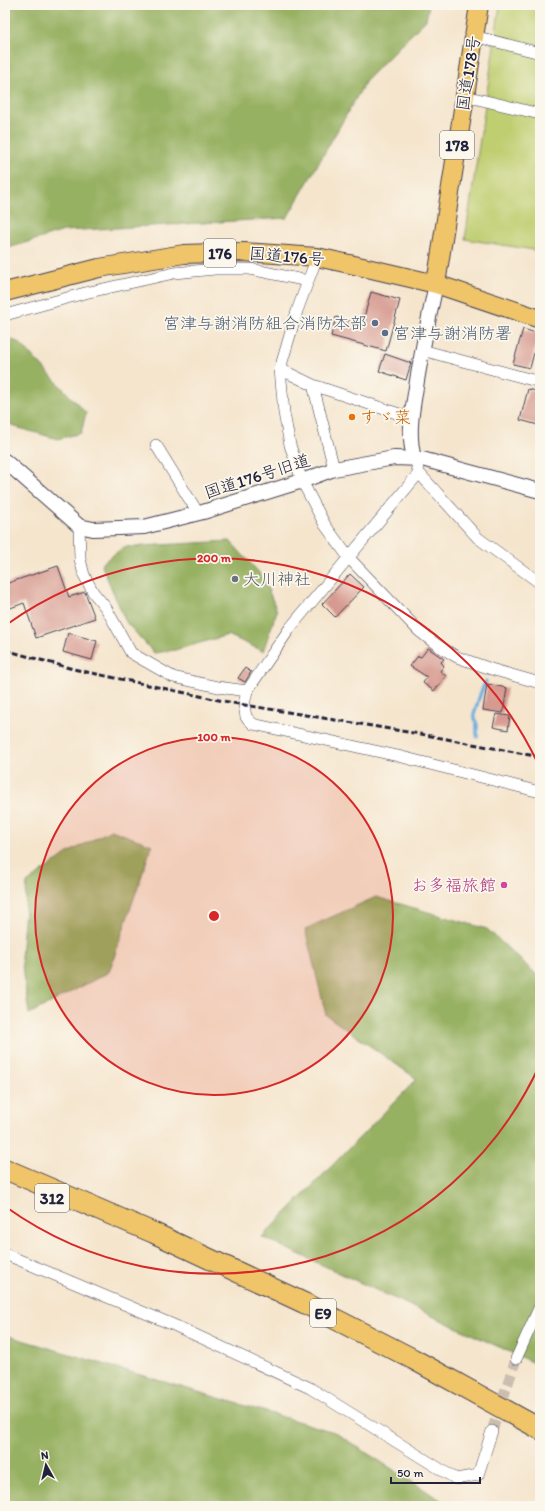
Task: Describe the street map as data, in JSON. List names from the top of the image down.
{
  "streets": {
    "highway": [
      "国道178号",
      "178",
      "176",
      "国道176号",
      "312",
      "E9"
    ],
    "street": ["国道176号旧道"]
  },
  "crossings": [
    ["国道178号", "国道176号"],
    ["312", "E9"]
  ],
  "places": [
    "宮津与謝消防組合消防本部",
    "宮津与謝消防署",
    "すゞ菜",
    "大川神社",
    "お多福旅館"
  ],
  "scale_bar": "50 m",
  "north": "top",
  "rings": ["200 m", "100 m"]
}
